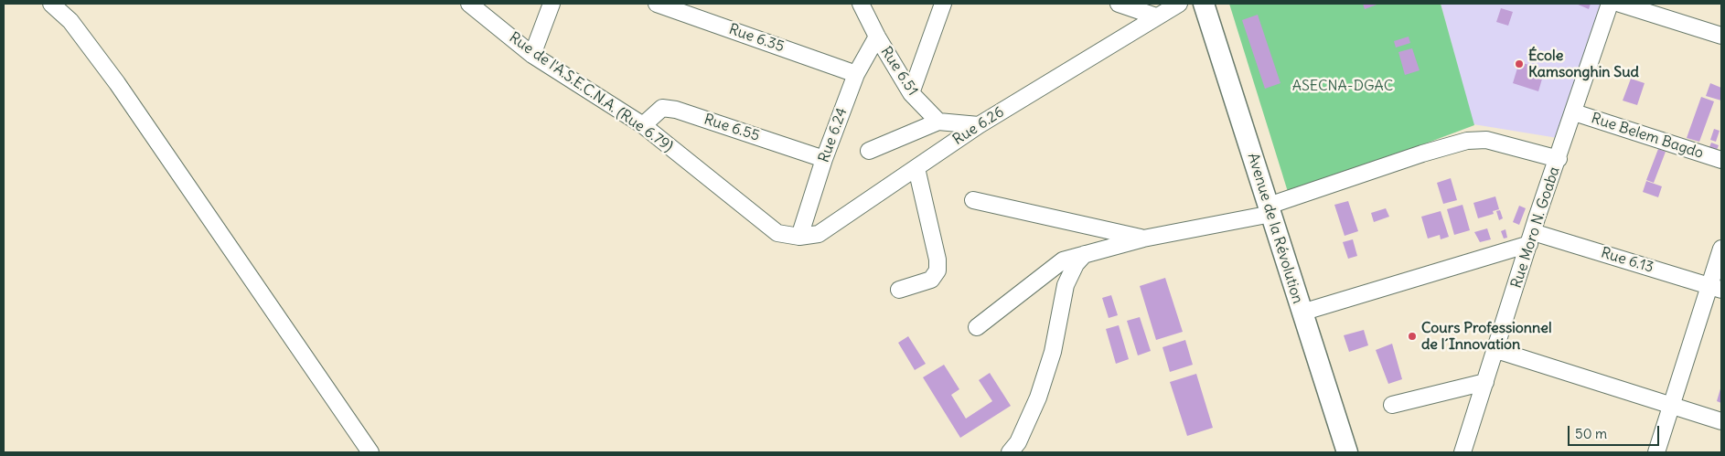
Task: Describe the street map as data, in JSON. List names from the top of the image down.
{
  "streets": {
    "main road": ["Avenue de la Révolution"],
    "street": [
      "Rue 6.35",
      "Rue 6.51",
      "Rue de l'A.S.E.C.N.A. (Rue 6.79)",
      "Rue 6.26",
      "Rue 6.55",
      "Rue 6.24",
      "Rue Belem Bagdo",
      "Rue Moro N. Goaba",
      "Rue 6.13"
    ]
  },
  "crossings": [
    ["Rue 6.35", "Rue 6.24"],
    ["Rue 6.51", "Rue 6.24"],
    ["Rue de l'A.S.E.C.N.A. (Rue 6.79)", "Rue 6.26"],
    ["Rue de l'A.S.E.C.N.A. (Rue 6.79)", "Rue 6.55"],
    ["Rue 6.26", "Rue 6.24"],
    ["Rue 6.55", "Rue 6.24"],
    ["Rue Belem Bagdo", "Rue Moro N. Goaba"],
    ["Rue Moro N. Goaba", "Rue 6.13"]
  ],
  "parks": ["ASECNA-DGAC"],
  "places": ["École Kamsonghin Sud", "Cours Professionnel de l´Innovation"],
  "scale_bar": "50 m"
}
